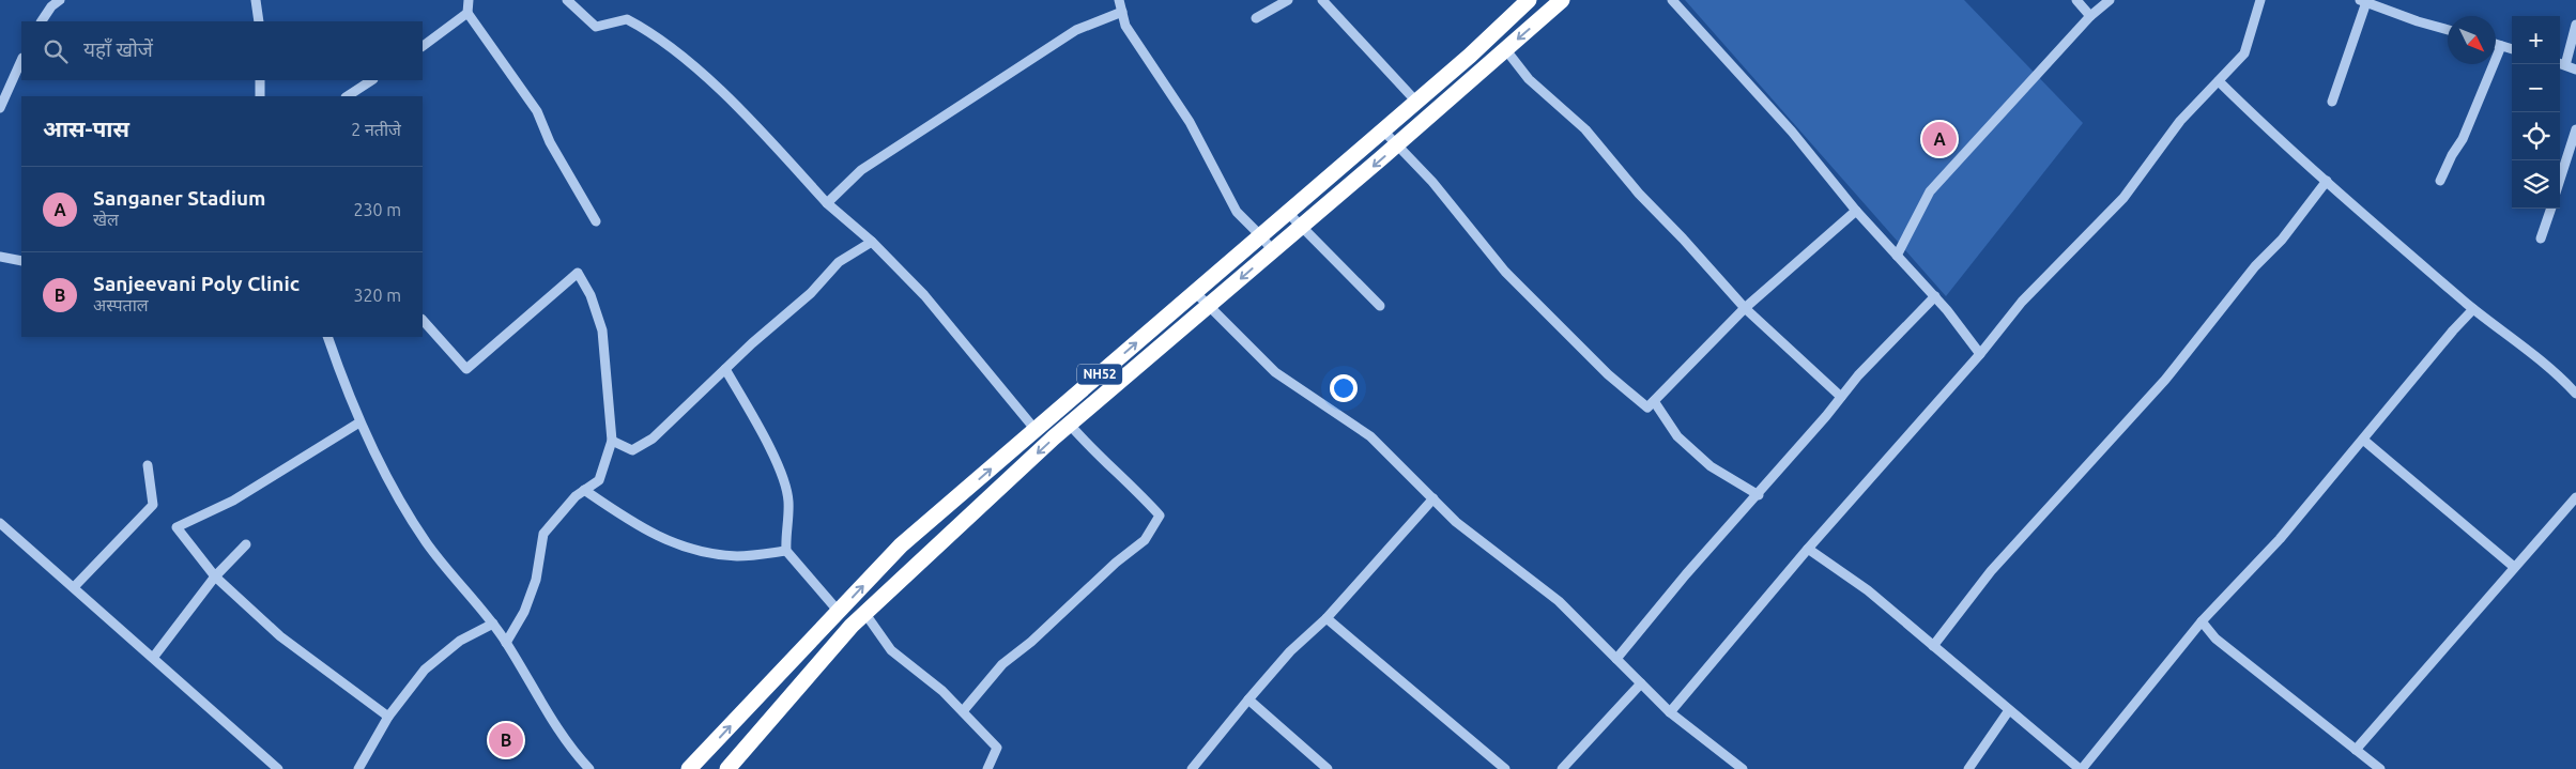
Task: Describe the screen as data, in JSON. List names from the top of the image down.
{
  "streets": {
    "highway": ["NH52"]
  },
  "north": "bottom right",
  "page": {
    "map_buttons": ["+", "−"],
    "search": "यहाँ खोजें",
    "heading": ["आस-पास", "2 नतीजे"],
    "pins": ["A", "B"],
    "list": [
      {
        "mark": "A",
        "name": "Sanganer Stadium",
        "note": "खेल",
        "value": "230 m"
      },
      {
        "mark": "B",
        "name": "Sanjeevani Poly Clinic",
        "note": "अस्पताल",
        "value": "320 m"
      }
    ]
  }
}
